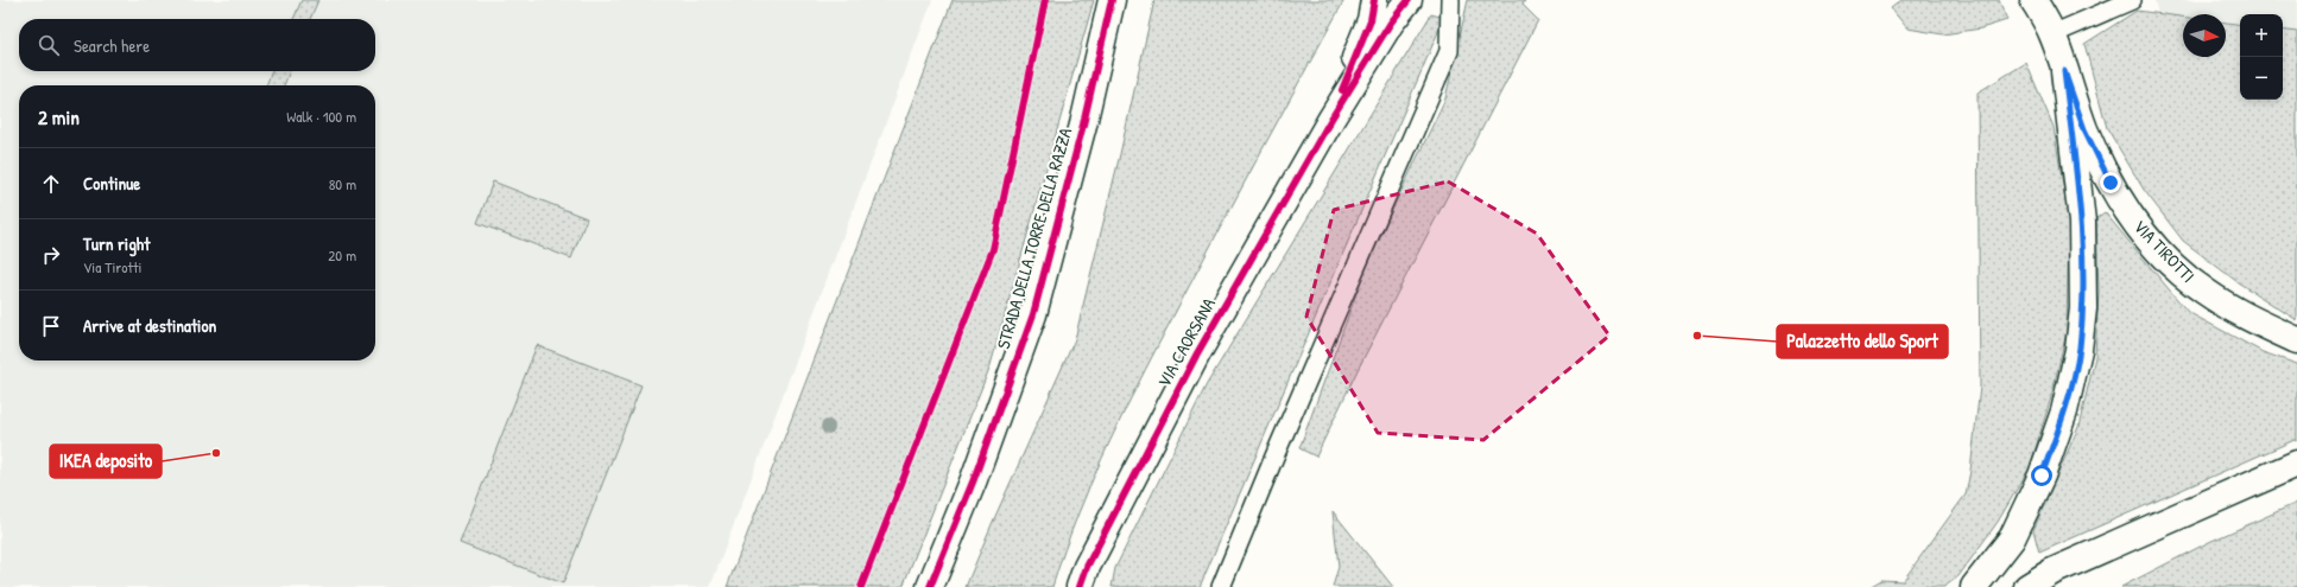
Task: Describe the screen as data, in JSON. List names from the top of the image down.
{
  "streets": {
    "street": ["STRADA DELLA TORRE DELLA RAZZA", "VIA TIROTTI", "VIA CAORSANA"]
  },
  "places": ["Palazzetto dello Sport", "IKEA deposito"],
  "north": "right",
  "page": {
    "map_buttons": ["+", "−"],
    "search": "Search here",
    "heading": ["2 min", "Walk · 100 m"],
    "list": [
      ["Continue", "80 m"],
      ["Turn right", "Via Tirotti", "20 m"],
      "Arrive at destination"
    ]
  }
}
